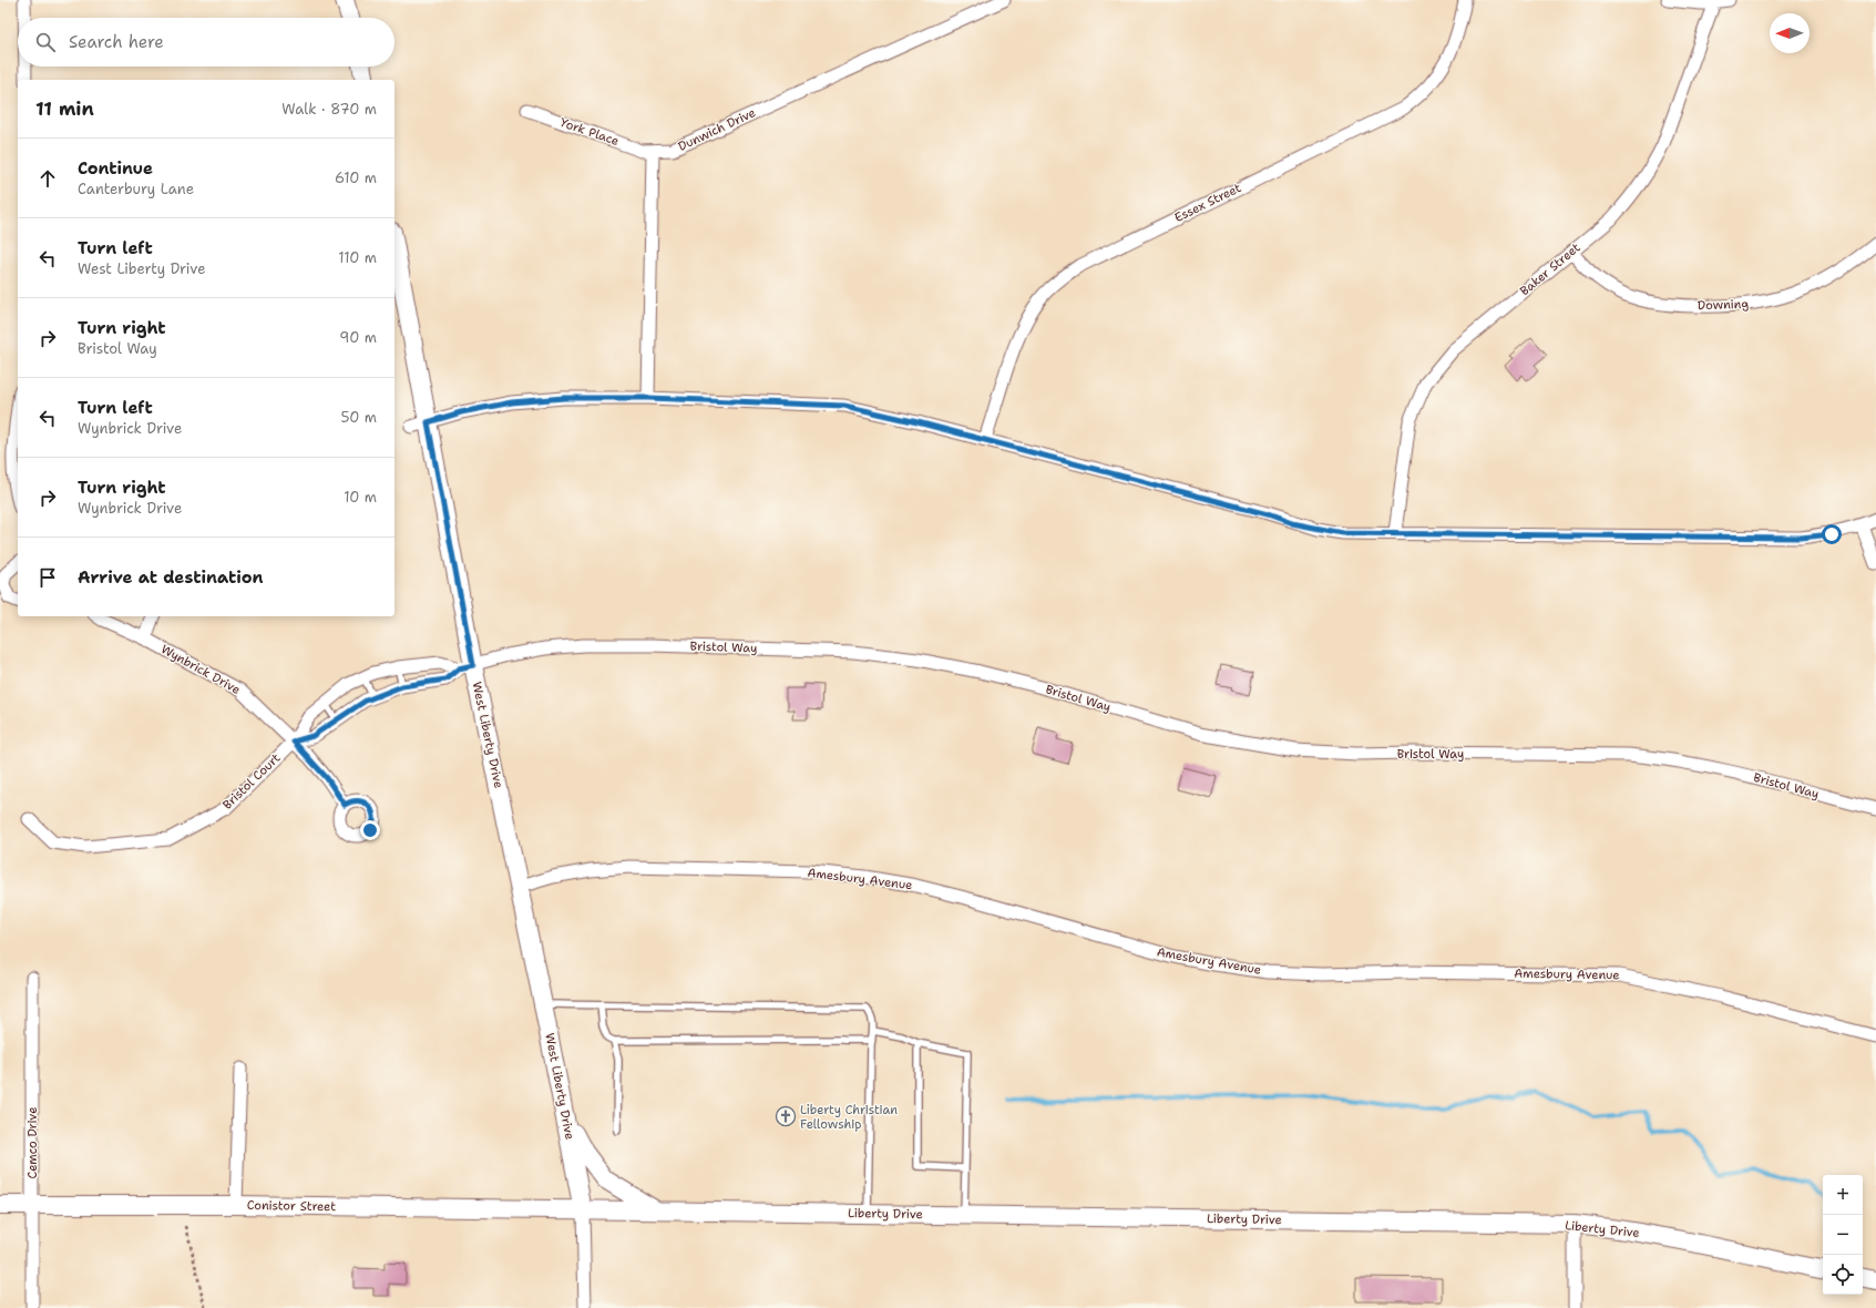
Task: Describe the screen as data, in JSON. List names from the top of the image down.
{
  "streets": {
    "main road": ["West Liberty Drive", "Conistor Street", "Liberty Drive"],
    "street": [
      "Dunwich Drive",
      "York Place",
      "Essex Street",
      "Baker Street",
      "Downing",
      "Bristol Way",
      "Wynbrick Drive",
      "Bristol Court",
      "Amesbury Avenue",
      "Cemco Drive"
    ]
  },
  "crossings": [
    ["Dunwich Drive", "York Place"],
    ["Baker Street", "Downing"],
    ["Bristol Way", "Wynbrick Drive"],
    ["Bristol Way", "West Liberty Drive"],
    ["Bristol Way", "Bristol Court"],
    ["Wynbrick Drive", "Bristol Court"],
    ["West Liberty Drive", "Bristol Court"],
    ["West Liberty Drive", "Amesbury Avenue"],
    ["West Liberty Drive", "Conistor Street"],
    ["West Liberty Drive", "Liberty Drive"],
    ["Cemco Drive", "Conistor Street"],
    ["Conistor Street", "Liberty Drive"]
  ],
  "places": {
    "church": ["Liberty Christian Fellowship"]
  },
  "north": "left",
  "page": {
    "search": "Search here",
    "heading": ["11 min", "Walk · 870 m"],
    "list": [
      ["Continue", "Canterbury Lane", "610 m"],
      ["Turn left", "West Liberty Drive", "110 m"],
      ["Turn right", "Bristol Way", "90 m"],
      ["Turn left", "Wynbrick Drive", "50 m"],
      ["Turn right", "Wynbrick Drive", "10 m"],
      "Arrive at destination"
    ],
    "map_buttons": ["+", "−"]
  }
}
